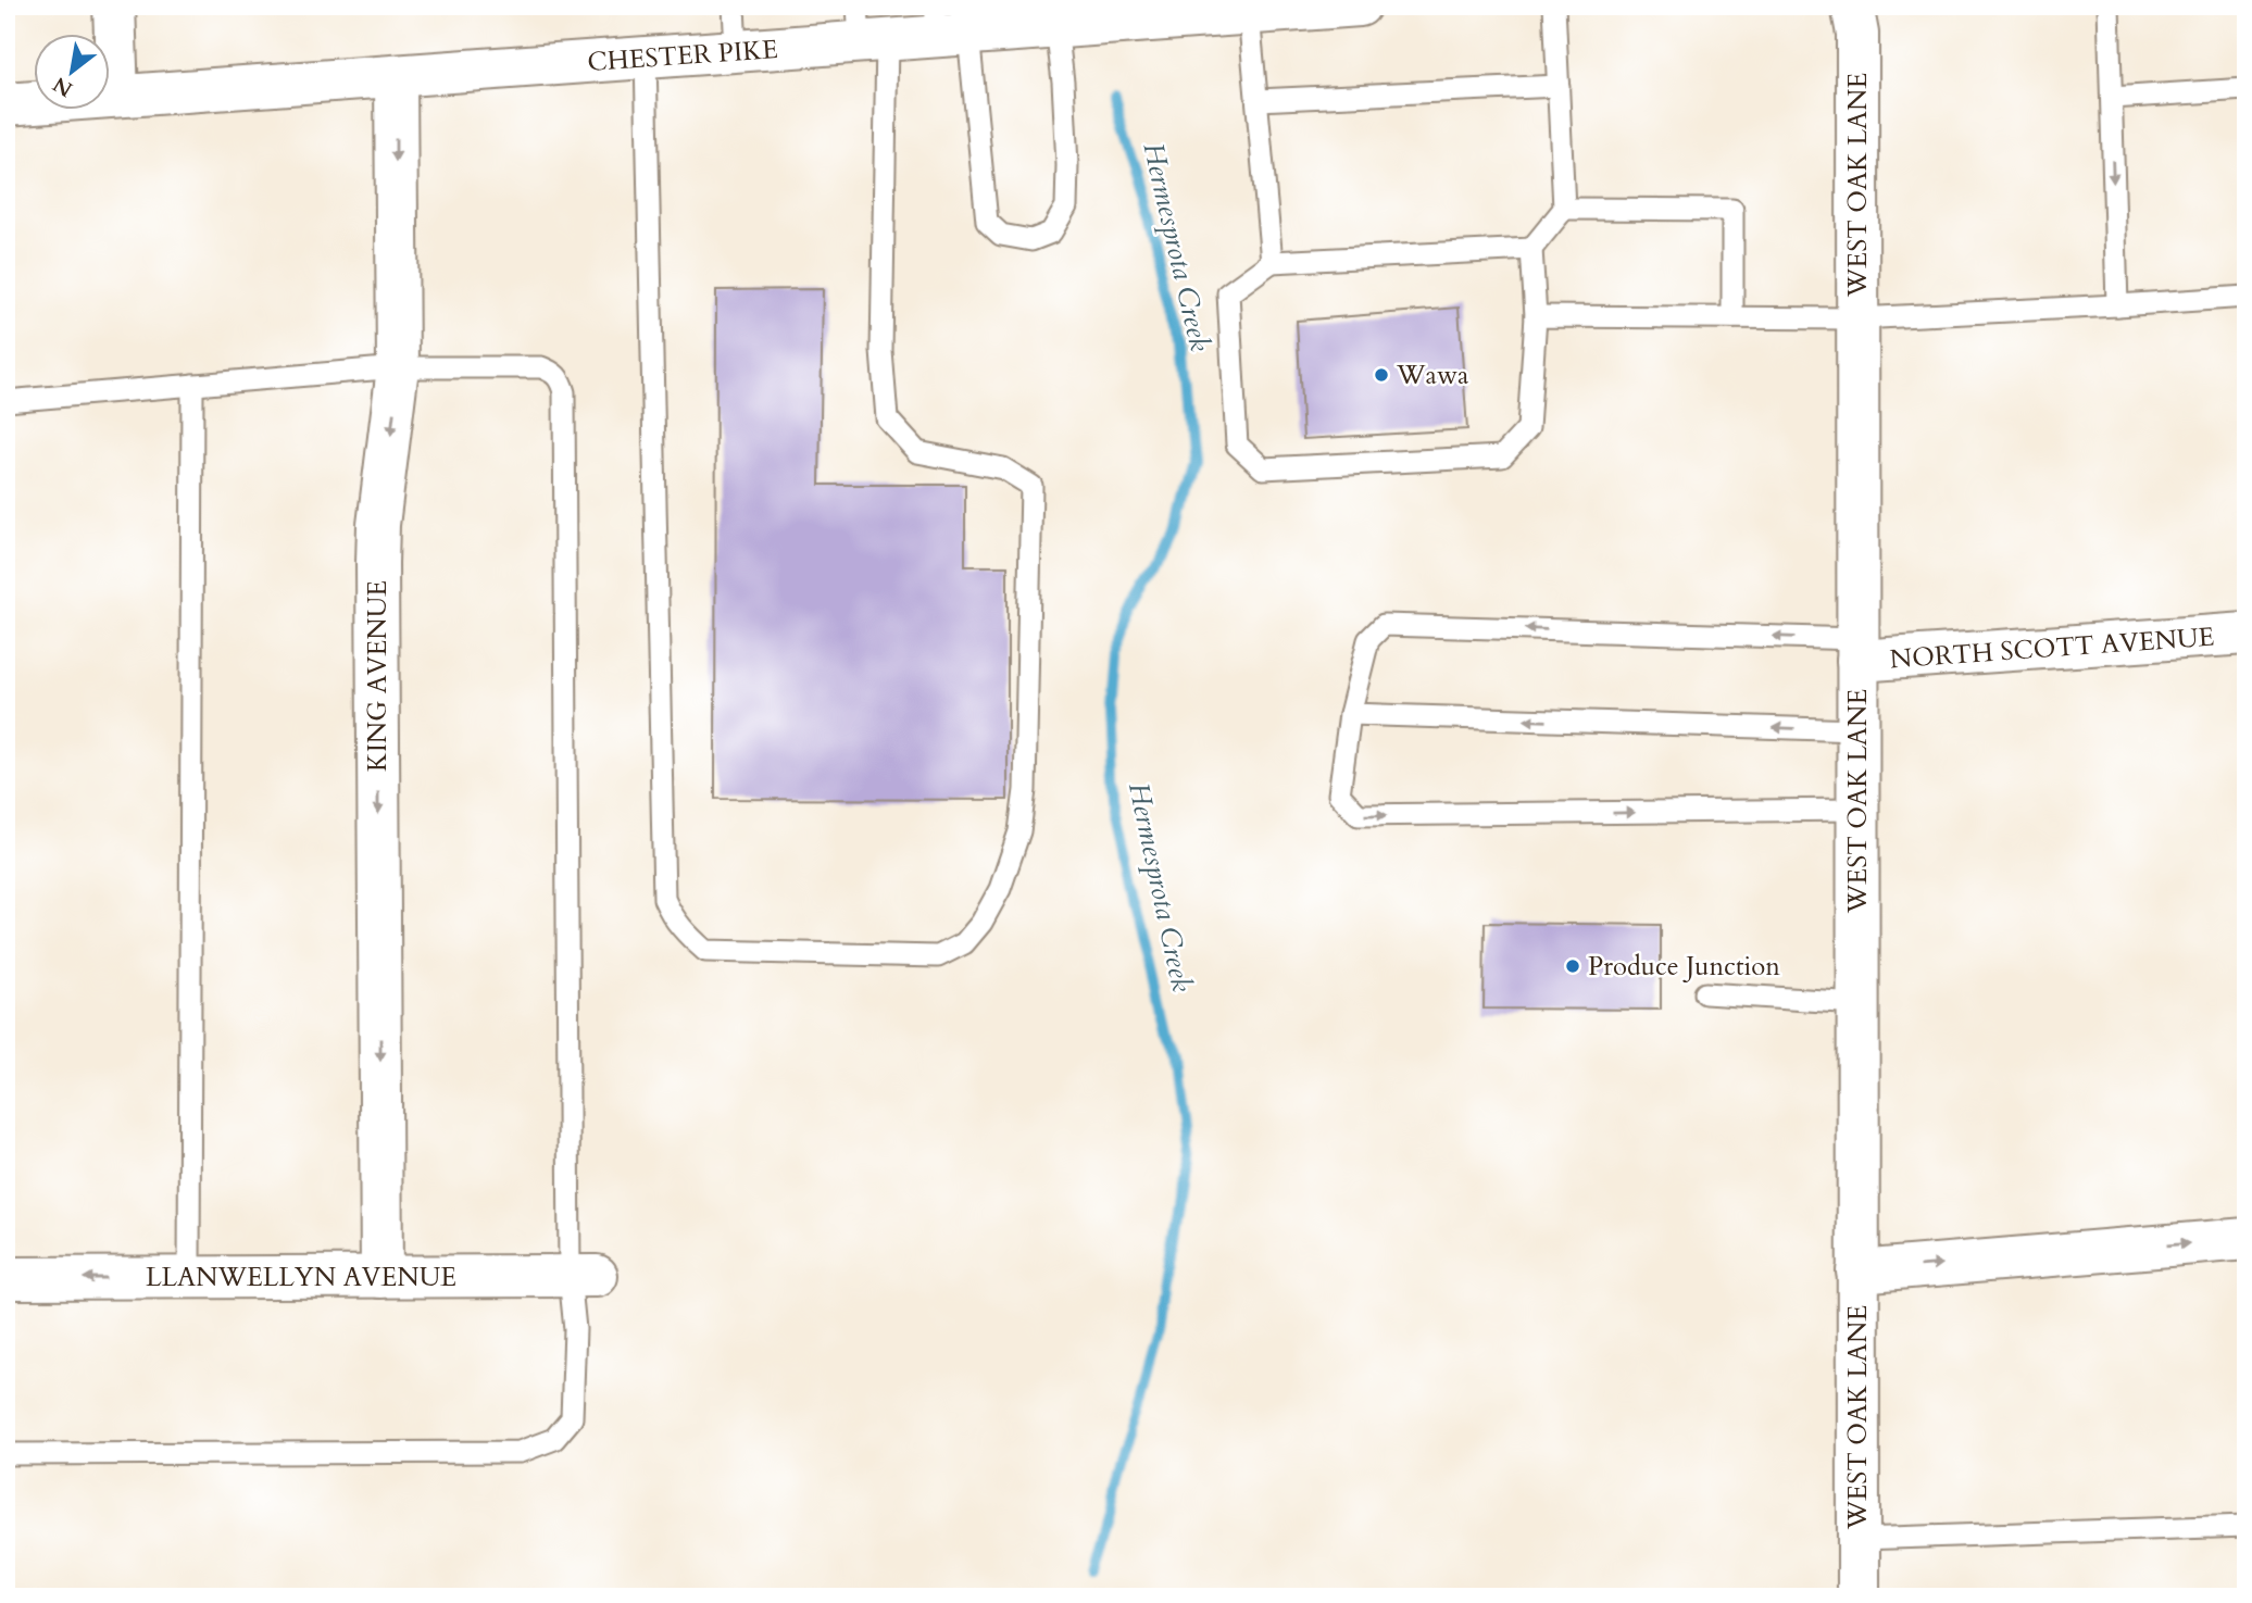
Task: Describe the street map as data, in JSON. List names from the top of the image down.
{
  "streets": {
    "main road": [
      "CHESTER PIKE",
      "WEST OAK LANE",
      "NORTH SCOTT AVENUE",
      "KING AVENUE",
      "LLANWELLYN AVENUE"
    ]
  },
  "crossings": [
    ["CHESTER PIKE", "KING AVENUE"],
    ["WEST OAK LANE", "NORTH SCOTT AVENUE"],
    ["KING AVENUE", "LLANWELLYN AVENUE"]
  ],
  "one_way": ["KING AVENUE"],
  "water": ["Hermesprota Creek"],
  "places": ["Wawa", "Produce Junction"],
  "north": "bottom left"
}
